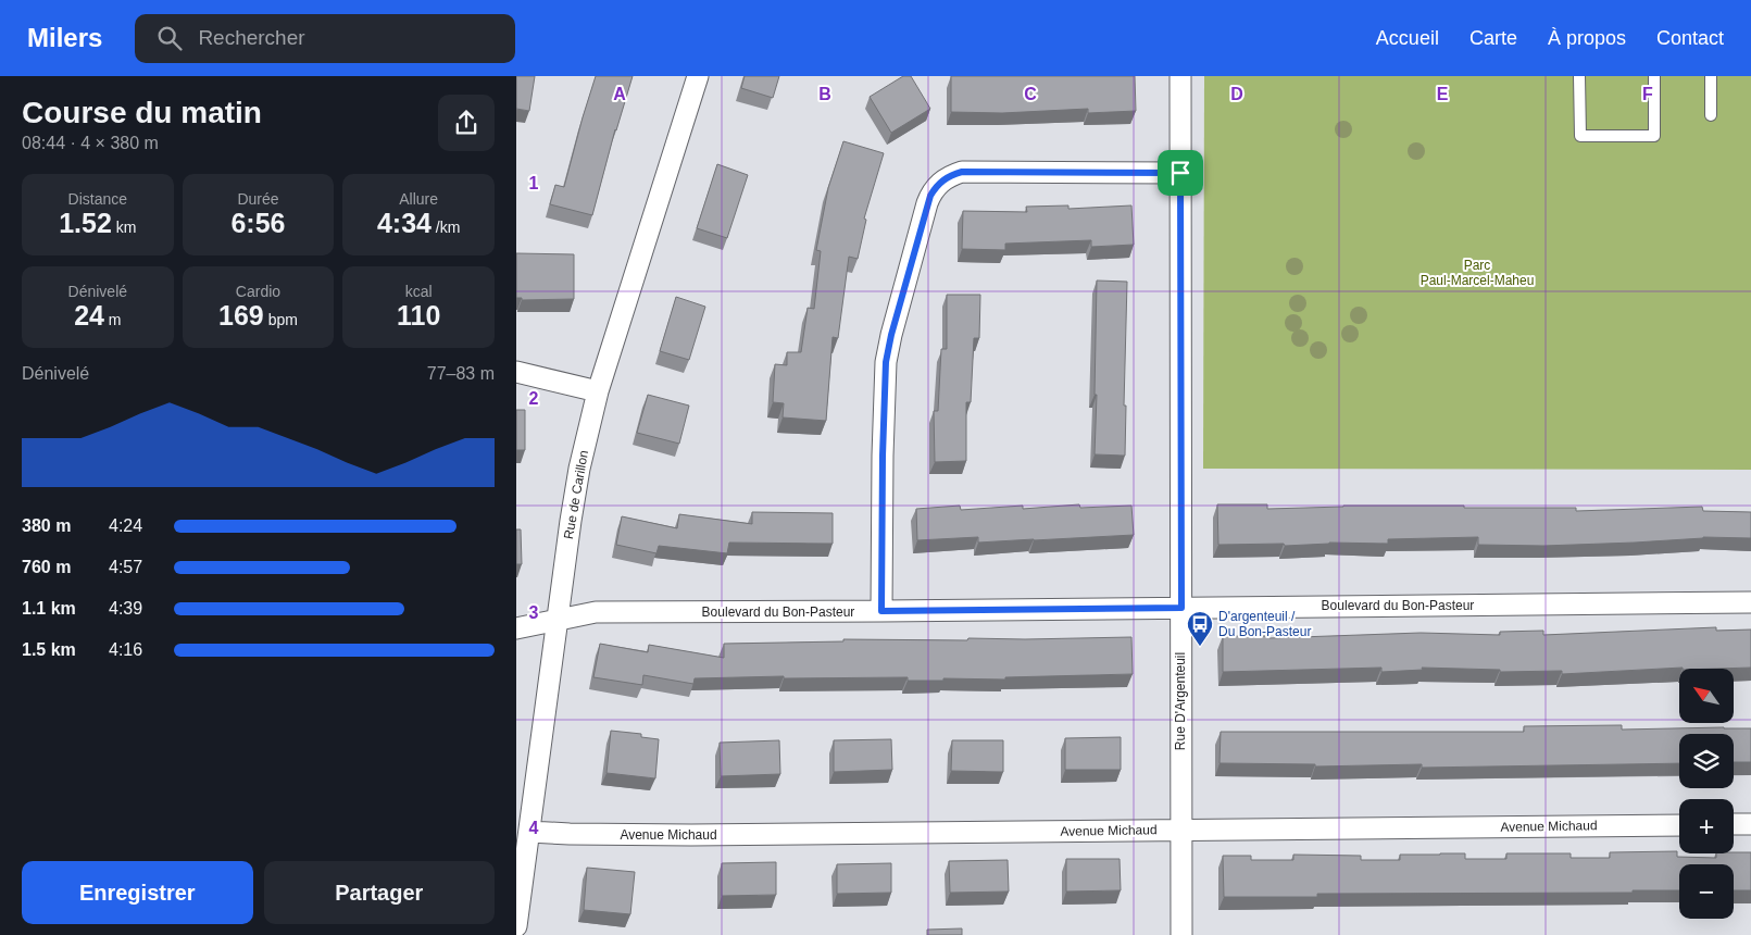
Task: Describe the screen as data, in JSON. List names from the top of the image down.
{
  "streets": {
    "street": [
      "Rue de Carillon",
      "Boulevard du Bon-Pasteur",
      "Rue D'Argenteuil",
      "Avenue Michaud"
    ]
  },
  "crossings": [
    ["Rue de Carillon", "Boulevard du Bon-Pasteur"],
    ["Rue de Carillon", "Avenue Michaud"],
    ["Boulevard du Bon-Pasteur", "Rue D'Argenteuil"],
    ["Rue D'Argenteuil", "Avenue Michaud"]
  ],
  "parks": ["Parc Paul-Marcel-Maheu"],
  "places": {
    "bus stop": ["D'argenteuil / Du Bon-Pasteur"]
  },
  "north": "top left",
  "page": {
    "header": "Milers",
    "search": "Rechercher",
    "nav": [
      "Accueil",
      "Carte",
      "À propos",
      "Contact"
    ],
    "heading": ["Course du matin", "08:44 · 4 × 380 m"],
    "stats": [
      ["Distance", "1.52 km"],
      ["Durée", "6:56"],
      ["Allure", "4:34 /km"],
      ["Dénivelé", "24 m"],
      ["Cardio", "169 bpm"],
      ["kcal", "110"]
    ],
    "chart": ["Dénivelé", "77–83 m"],
    "list": [
      {
        "name": "380 m",
        "note": "4:24"
      },
      {
        "name": "760 m",
        "note": "4:57"
      },
      {
        "name": "1.1 km",
        "note": "4:39"
      },
      {
        "name": "1.5 km",
        "note": "4:16"
      }
    ],
    "map_buttons": ["+", "−"],
    "buttons": ["Enregistrer", "Partager"]
  },
  "grid": {
    "columns": [
      "A",
      "B",
      "C",
      "D",
      "E",
      "F"
    ],
    "rows": [
      "1",
      "2",
      "3",
      "4"
    ]
  }
}
